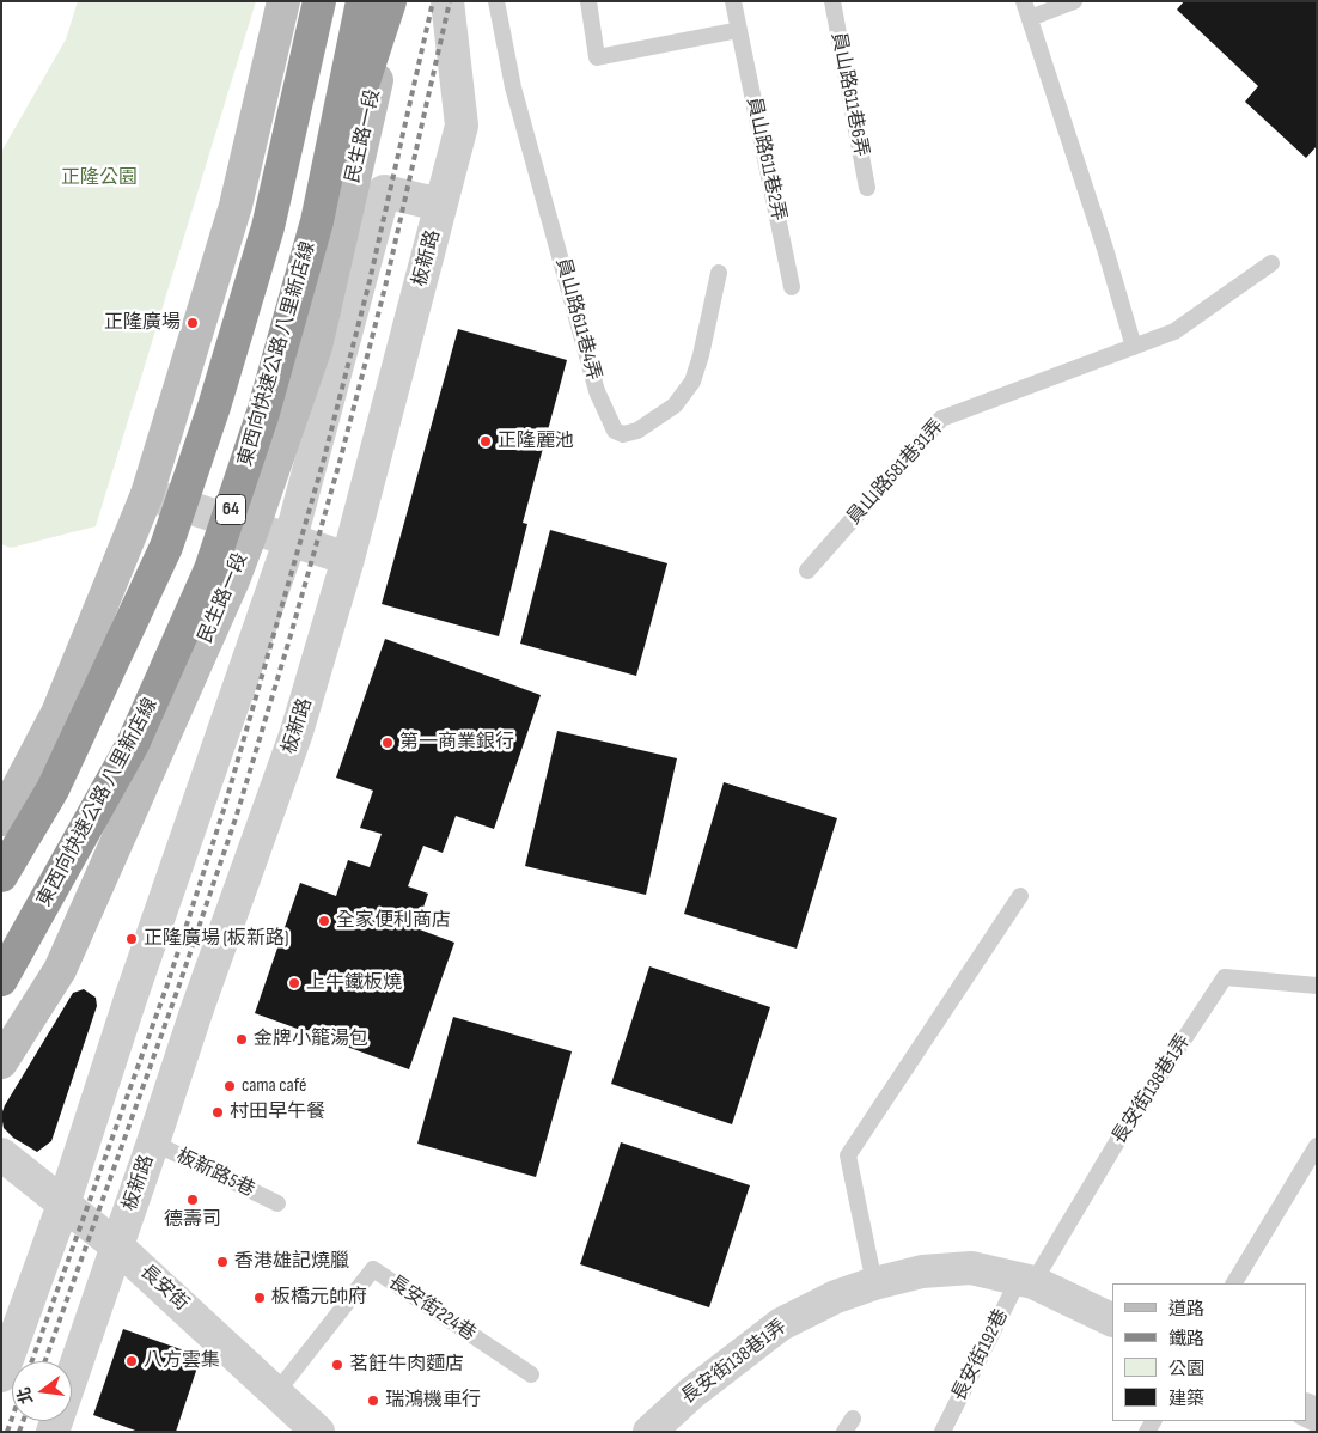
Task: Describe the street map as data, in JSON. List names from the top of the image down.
{
  "streets": {
    "highway": ["東西向快速公路 八里新店線", "64"],
    "main road": ["民生路一段"],
    "street": ["板新路", "長安街138巷1弄", "長安街"],
    "lane": [
      "員山路611巷6弄",
      "員山路611巷2弄",
      "員山路611巷4弄",
      "員山路581巷31弄",
      "板新路5巷",
      "長安街224巷",
      "長安街192巷"
    ]
  },
  "crossings": [
    ["板新路", "板新路5巷"],
    ["板新路", "長安街"],
    ["長安街138巷1弄", "長安街192巷"],
    ["長安街", "長安街224巷"]
  ],
  "parks": ["正隆公園"],
  "places": [
    "正隆廣場",
    "正隆麗池",
    "第一商業銀行",
    "全家便利商店",
    "正隆廣場 (板新路)",
    "上牛鐵板燒",
    "金牌小籠湯包",
    "cama café",
    "村田早午餐",
    "德壽司",
    "香港雄記燒臘",
    "板橋元帥府",
    "八方雲集",
    "茗飪牛肉麵店",
    "瑞鴻機車行"
  ],
  "legend": [
    "道路",
    "鐵路",
    "公園",
    "建築"
  ],
  "north": "left"
}
